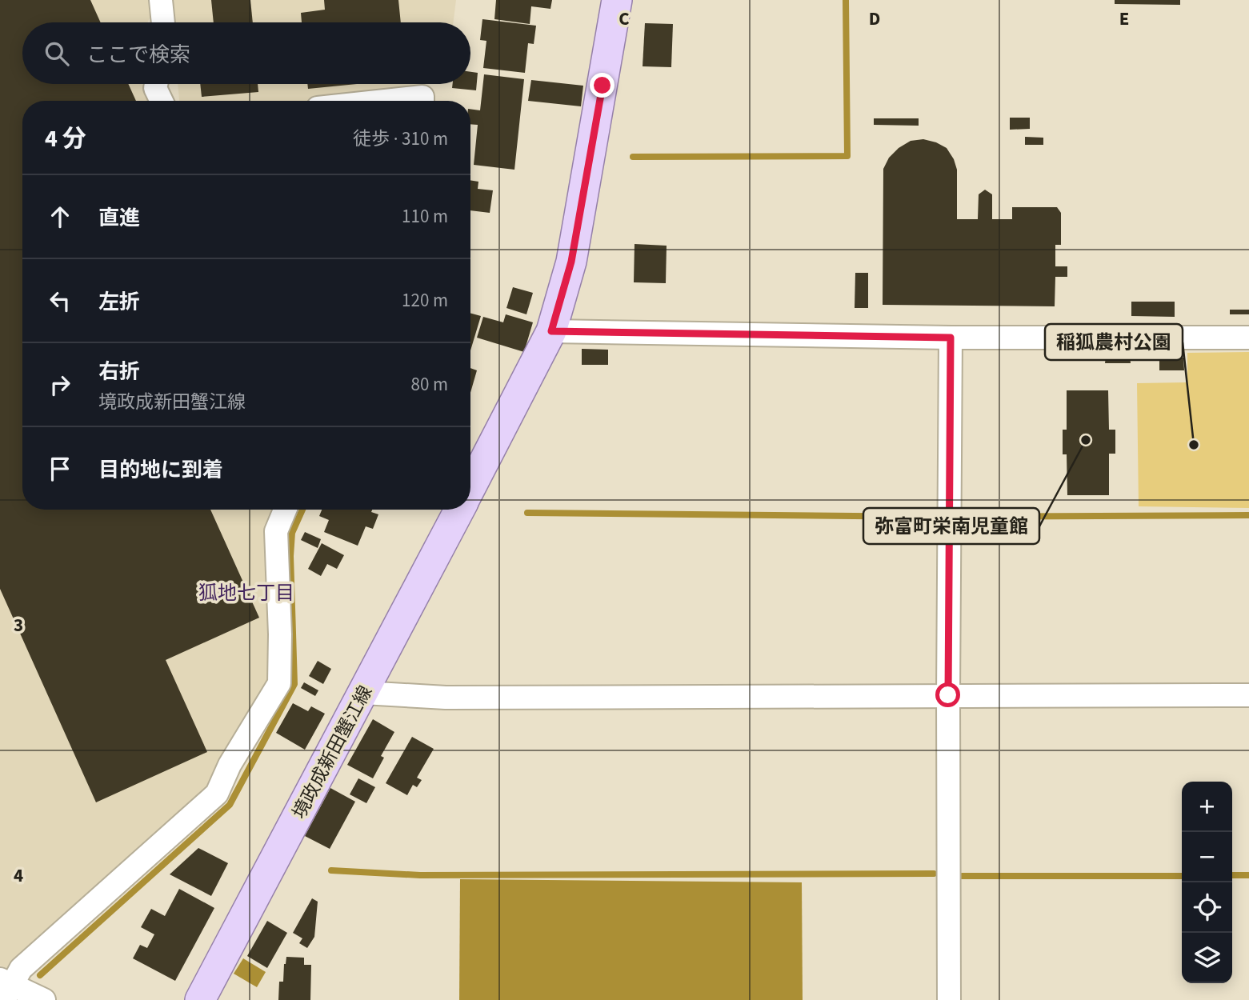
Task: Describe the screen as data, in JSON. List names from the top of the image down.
{
  "streets": {
    "main road": ["境政成新田蟹江線"]
  },
  "districts": ["狐地七丁目"],
  "places": ["弥富町栄南児童館", "稲狐農村公園"],
  "page": {
    "search": "ここで検索",
    "heading": ["4 分", "徒歩 · 310 m"],
    "list": [
      ["直進", "110 m"],
      ["左折", "120 m"],
      ["右折", "境政成新田蟹江線", "80 m"],
      "目的地に到着"
    ],
    "map_buttons": ["+", "−"]
  },
  "grid": {
    "columns": ["C", "D", "E"],
    "rows": ["3", "4"]
  }
}
